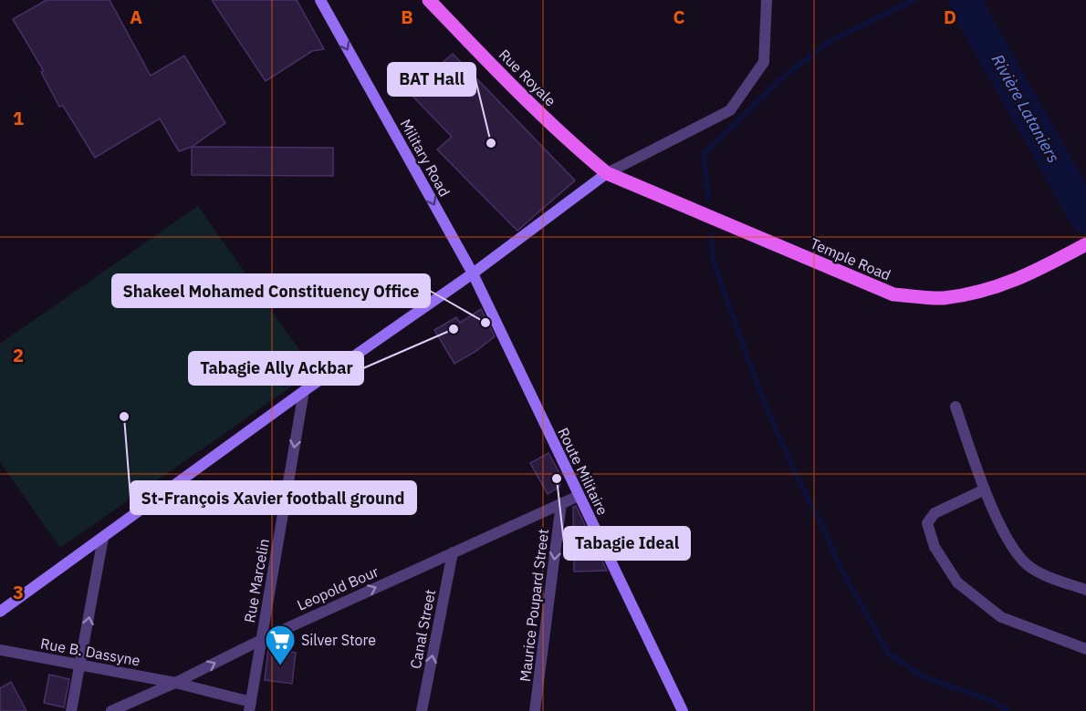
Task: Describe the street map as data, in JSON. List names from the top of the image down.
{
  "streets": {
    "main road": [
      "Rue Royale",
      "Military Road",
      "Temple Road",
      "Route Militaire"
    ],
    "street": [
      "Rue Marcelin",
      "Leopold Bour",
      "Maurice Poupard Street",
      "Canal Street",
      "Rue B. Dassyne"
    ]
  },
  "crossings": [
    ["Rue Royale", "Temple Road"],
    ["Military Road", "Route Militaire"],
    ["Route Militaire", "Leopold Bour"],
    ["Rue Marcelin", "Leopold Bour"],
    ["Rue Marcelin", "Rue B. Dassyne"],
    ["Leopold Bour", "Maurice Poupard Street"],
    ["Leopold Bour", "Canal Street"],
    ["Leopold Bour", "Rue B. Dassyne"]
  ],
  "one_way": [
    "Military Road",
    "Rue Marcelin",
    "Leopold Bour",
    "Maurice Poupard Street",
    "Canal Street"
  ],
  "water": ["Rivière Lataniers"],
  "places": {
    "other": [
      "BAT Hall",
      "Shakeel Mohamed Constituency Office",
      "Tabagie Ally Ackbar",
      "St-François Xavier football ground",
      "Tabagie Ideal"
    ],
    "supermarket": ["Silver Store"]
  },
  "grid": {
    "columns": [
      "A",
      "B",
      "C",
      "D"
    ],
    "rows": ["1", "2", "3"]
  }
}
